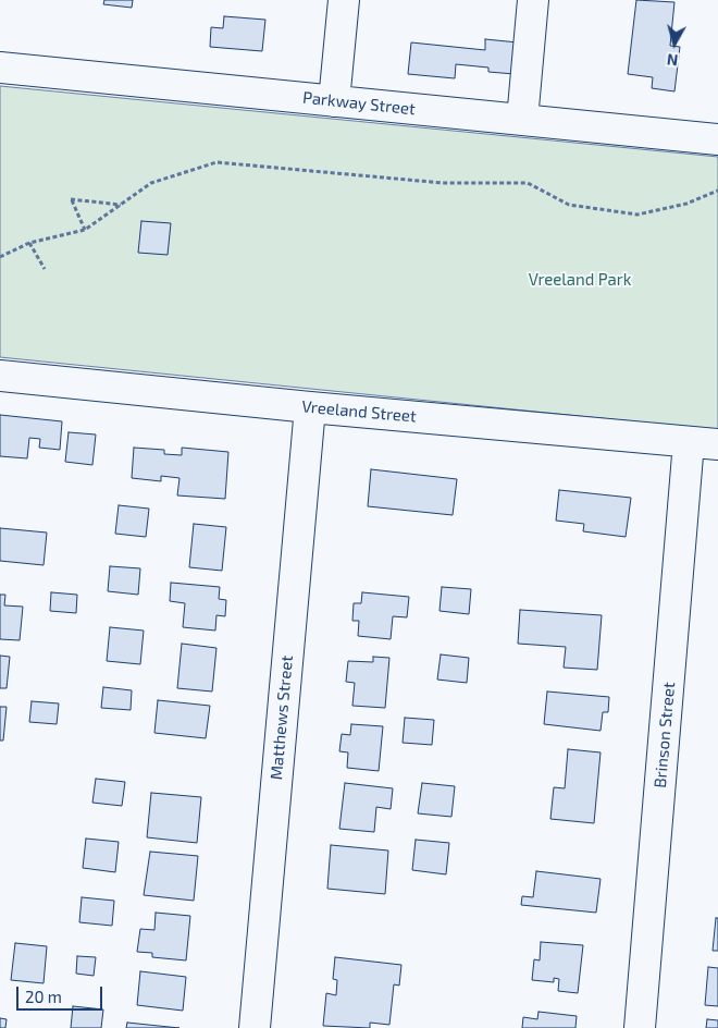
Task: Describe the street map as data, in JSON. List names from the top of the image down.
{
  "streets": {
    "street": [
      "Parkway Street",
      "Vreeland Street",
      "Matthews Street",
      "Brinson Street"
    ]
  },
  "crossings": [
    ["Vreeland Street", "Matthews Street"],
    ["Vreeland Street", "Brinson Street"]
  ],
  "parks": ["Vreeland Park"],
  "scale_bar": "20 m",
  "north": "bottom"
}
